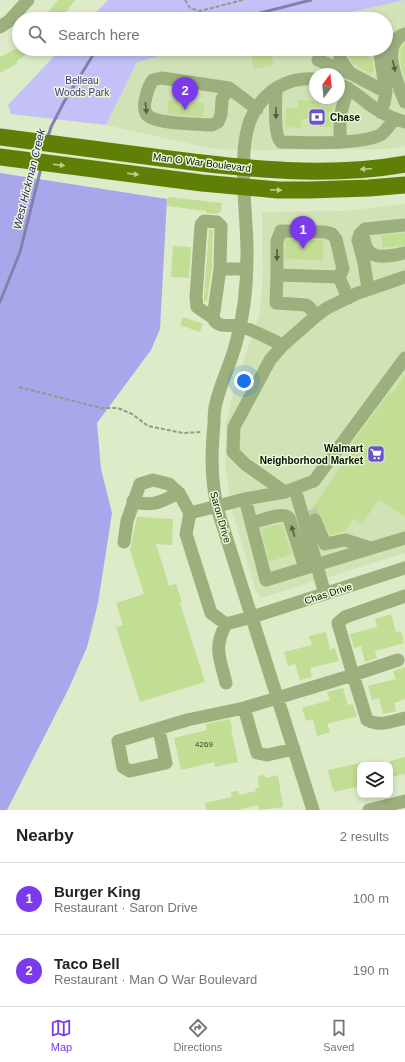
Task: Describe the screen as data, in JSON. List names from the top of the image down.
{
  "streets": {
    "main road": ["Man O War Boulevard"],
    "street": ["Saron Drive", "Chas Drive"]
  },
  "crossings": [
    ["Man O War Boulevard", "Saron Drive"],
    ["Saron Drive", "Chas Drive"]
  ],
  "water": ["West Hickman Creek"],
  "parks": ["Belleau Woods Park"],
  "places": {
    "bank": ["Chase"],
    "supermarket": ["Walmart Neighborhood Market"]
  },
  "house_numbers": ["4269"],
  "north": "top",
  "page": {
    "search": "Search here",
    "pins": ["2", "1"],
    "heading": ["Nearby", "2 results"],
    "list": [
      {
        "mark": "1",
        "name": "Burger King",
        "note": "Restaurant · Saron Drive",
        "value": "100 m"
      },
      {
        "mark": "2",
        "name": "Taco Bell",
        "note": "Restaurant · Man O War Boulevard",
        "value": "190 m"
      }
    ],
    "nav": ["Map", "Directions", "Saved"]
  }
}
